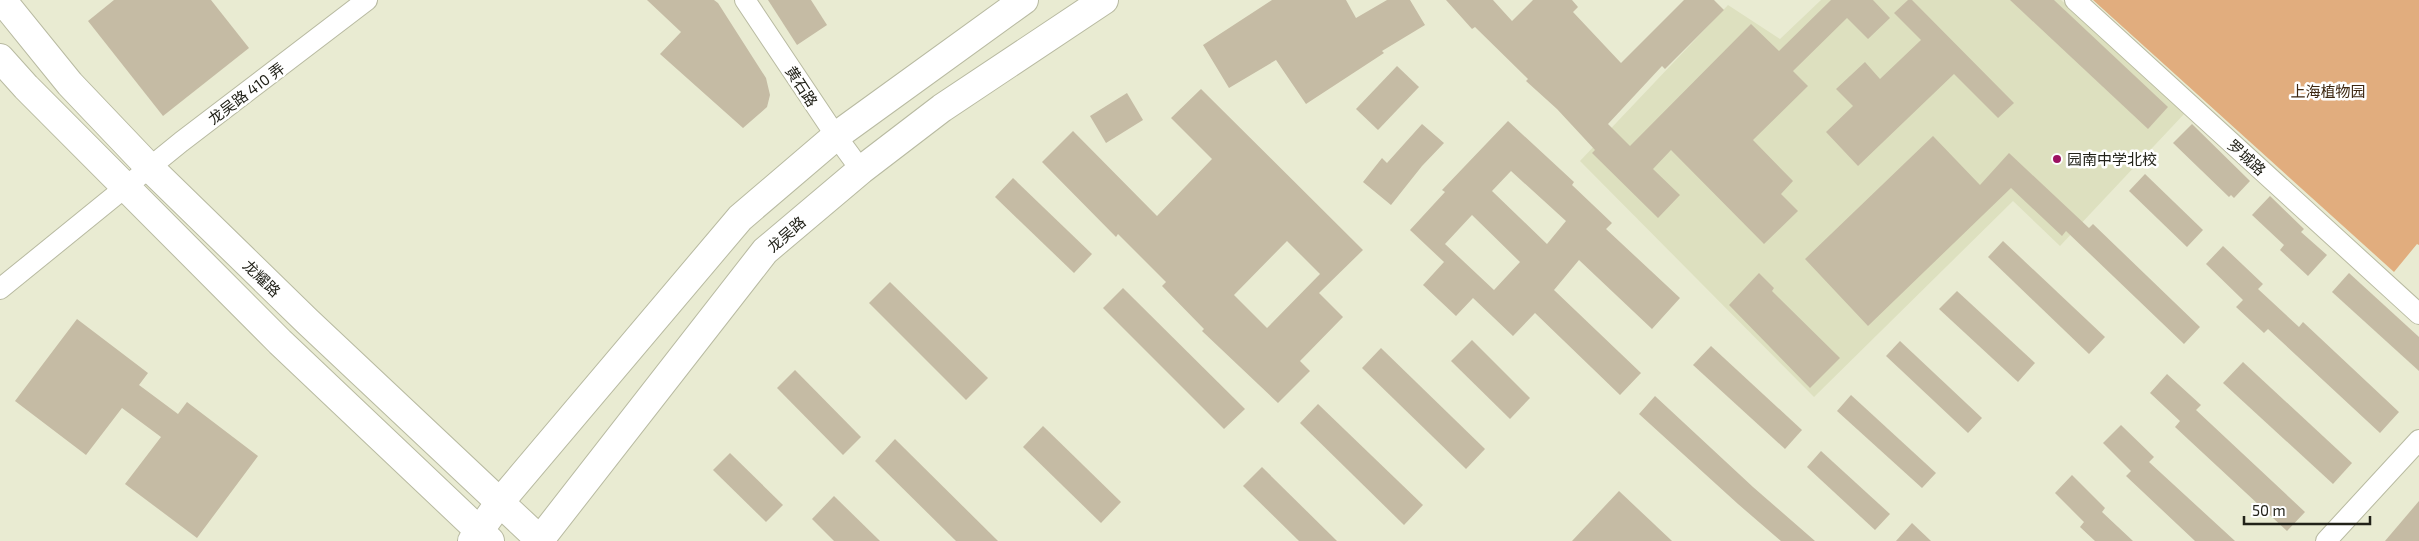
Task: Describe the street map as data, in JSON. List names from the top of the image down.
{
  "streets": {
    "main road": ["龙吴路", "龙耀路"],
    "street": ["黄石路", "龙吴路 410 弄", "罗城路"]
  },
  "crossings": [
    ["黄石路", "龙吴路"],
    ["龙吴路 410 弄", "龙耀路"],
    ["龙吴路", "龙耀路"]
  ],
  "parks": ["上海植物园"],
  "places": ["园南中学北校"],
  "scale_bar": "50 m"
}
